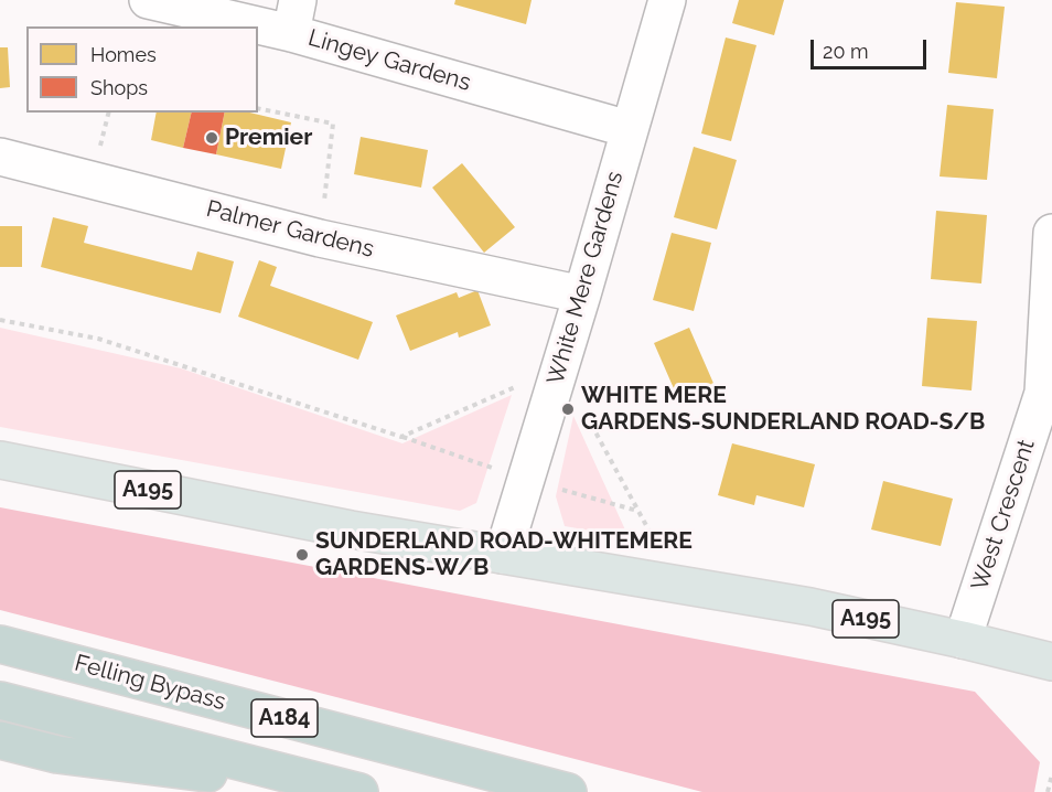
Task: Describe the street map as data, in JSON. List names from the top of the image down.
{
  "streets": {
    "highway": ["Felling Bypass", "A184"],
    "main road": ["A195"],
    "street": [
      "Lingey Gardens",
      "Palmer Gardens",
      "White Mere Gardens",
      "West Crescent"
    ]
  },
  "crossings": [
    ["Lingey Gardens", "White Mere Gardens"],
    ["Palmer Gardens", "White Mere Gardens"],
    ["White Mere Gardens", "A195"],
    ["A195", "West Crescent"]
  ],
  "places": ["Premier", "WHITE MERE GARDENS-SUNDERLAND ROAD-S/B", "SUNDERLAND ROAD-WHITEMERE GARDENS-W/B"],
  "legend": ["Homes", "Shops"],
  "scale_bar": "20 m"
}
